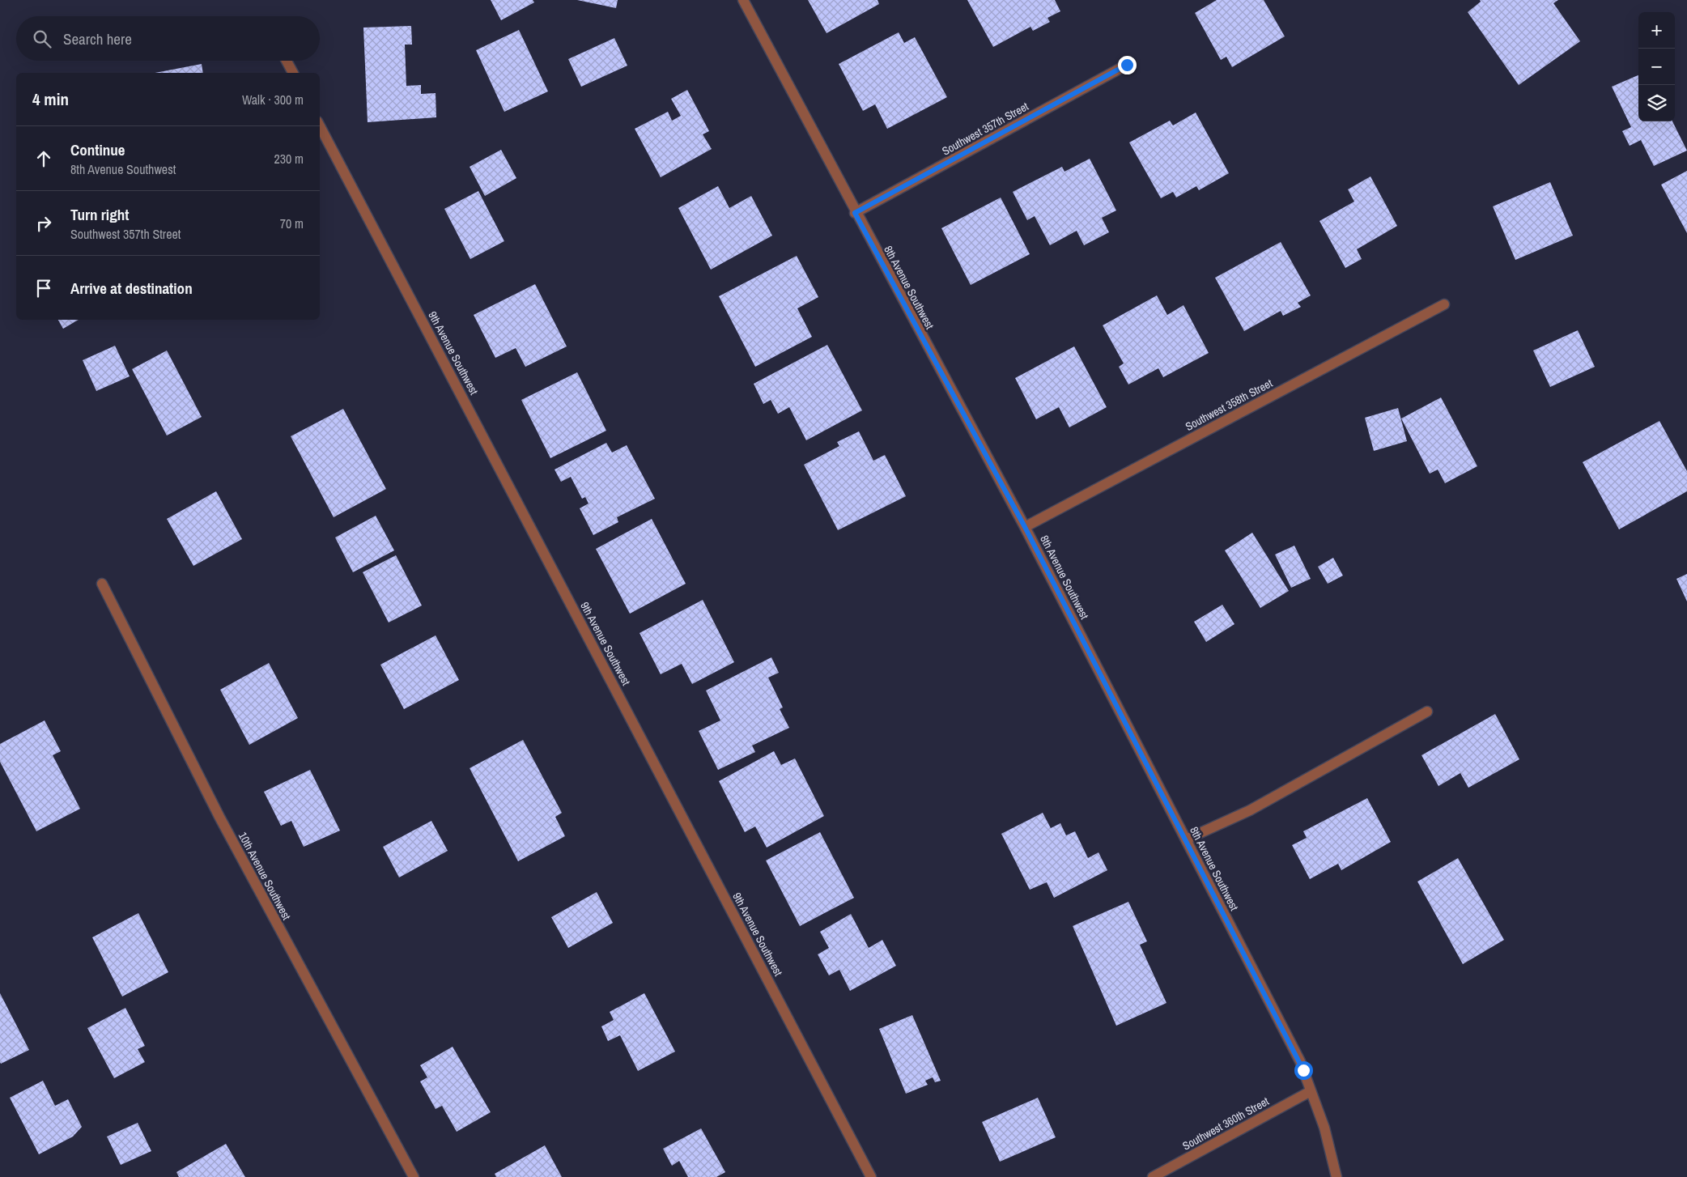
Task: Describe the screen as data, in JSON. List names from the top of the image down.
{
  "streets": {
    "street": [
      "Southwest 357th Street",
      "8th Avenue Southwest",
      "9th Avenue Southwest",
      "Southwest 358th Street",
      "10th Avenue Southwest",
      "Southwest 360th Street"
    ]
  },
  "crossings": [
    ["Southwest 357th Street", "8th Avenue Southwest"],
    ["8th Avenue Southwest", "Southwest 358th Street"],
    ["8th Avenue Southwest", "Southwest 360th Street"]
  ],
  "page": {
    "map_buttons": ["+", "−"],
    "search": "Search here",
    "heading": ["4 min", "Walk · 300 m"],
    "list": [
      ["Continue", "8th Avenue Southwest", "230 m"],
      ["Turn right", "Southwest 357th Street", "70 m"],
      "Arrive at destination"
    ]
  }
}
